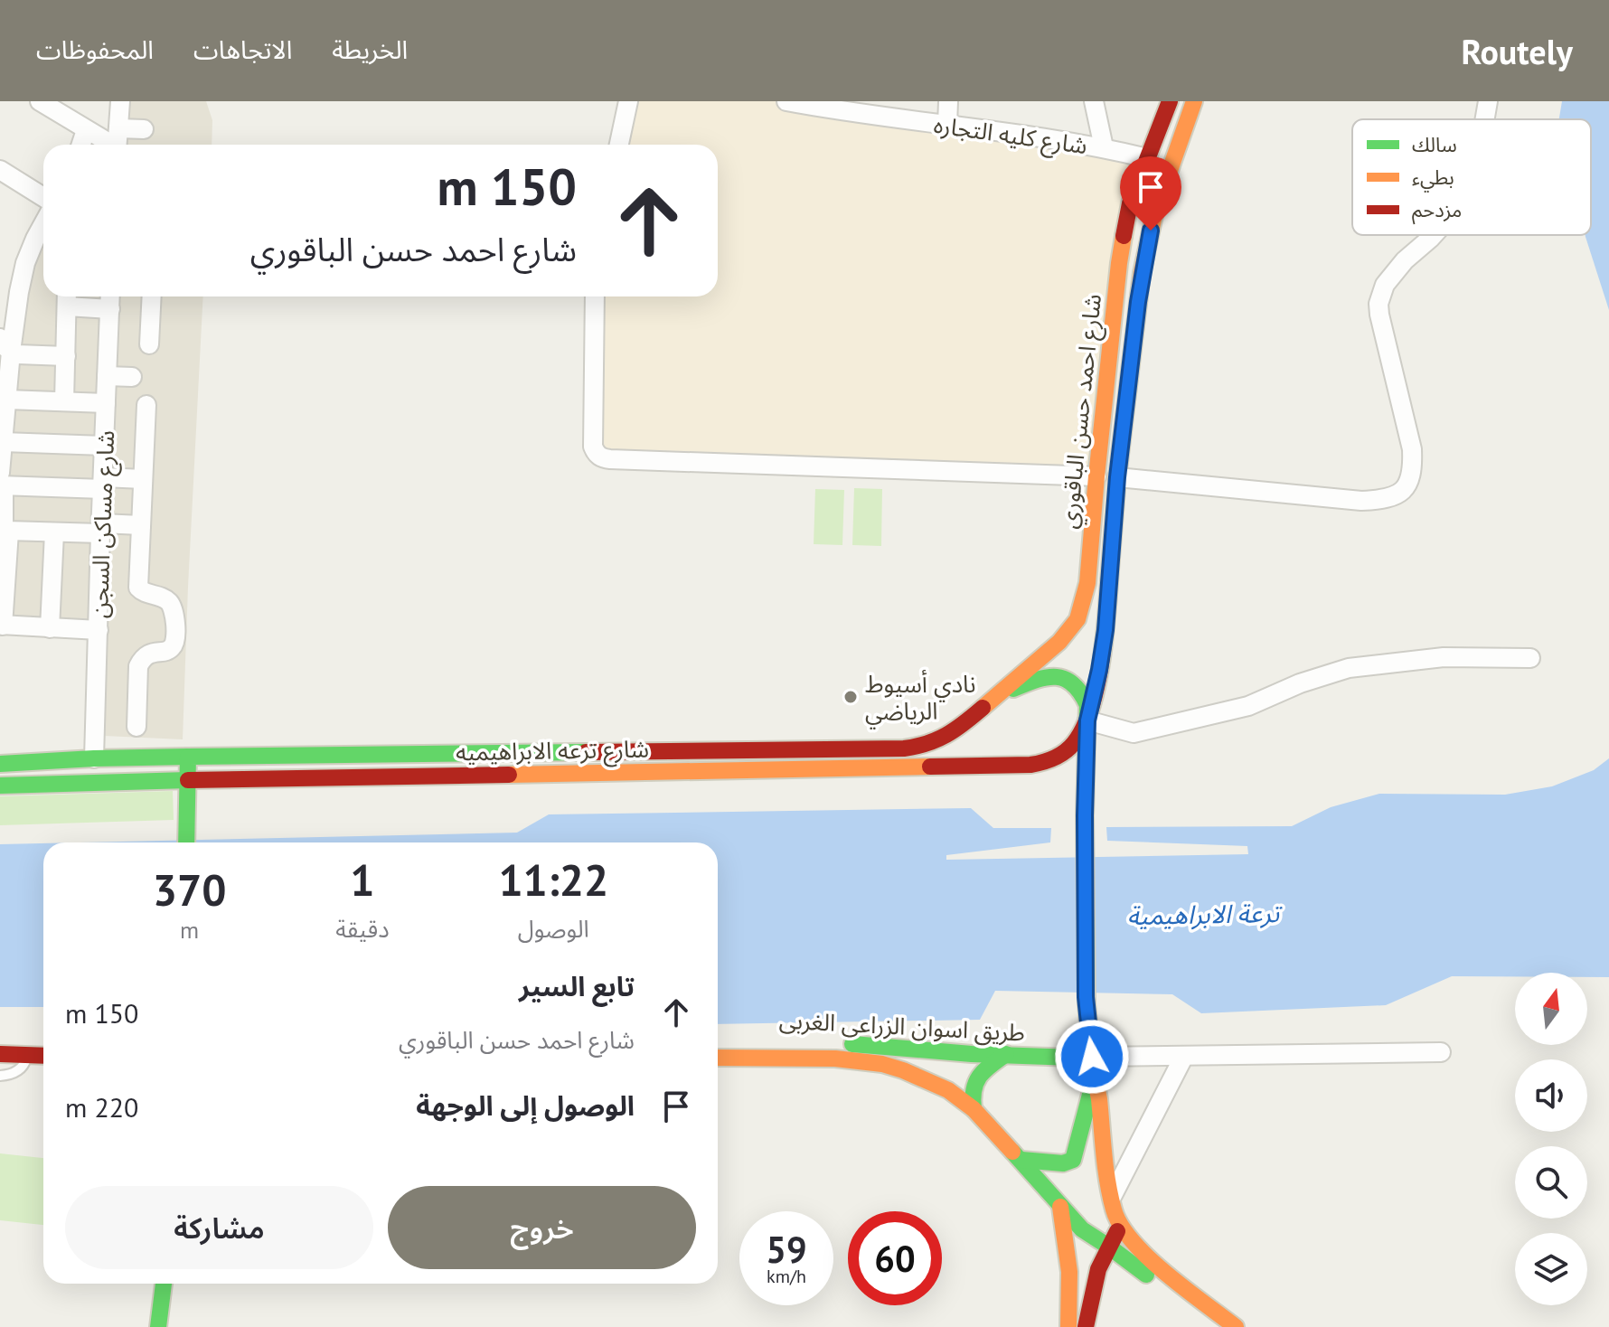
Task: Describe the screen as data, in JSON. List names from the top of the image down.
{
  "streets": {
    "main road": ["شارع احمد حسن الباقوري", "شارع ترعه الابراهيميه", "طريق اسوان الزراعى الغربى"],
    "street": ["شارع كليه التجاره", "شارع مساكن السجن"]
  },
  "crossings": [
    ["شارع كليه التجاره", "شارع احمد حسن الباقوري"],
    ["شارع احمد حسن الباقوري", "شارع ترعه الابراهيميه"],
    ["شارع مساكن السجن", "شارع ترعه الابراهيميه"]
  ],
  "water": ["ترعة الابراهيمية"],
  "places": ["نادي أسيوط الرياضي"],
  "legend": ["سالك", "بطيء", "مزدحم"],
  "north": "top",
  "page": {
    "header": "Routely",
    "nav": ["الخريطة", "الاتجاهات", "المحفوظات"],
    "turn": ["150 m", "شارع احمد حسن الباقوري"],
    "eta": [
      "11:22",
      "الوصول",
      "1",
      "دقيقة",
      "370",
      "m"
    ],
    "list": [
      {
        "name": "تابع السير",
        "note": "شارع احمد حسن الباقوري",
        "value": "150 m"
      },
      {
        "name": "الوصول إلى الوجهة",
        "value": "220 m"
      }
    ],
    "buttons": ["خروج", "مشاركة"],
    "speed": "59 km/h",
    "limit": "60"
  }
}
